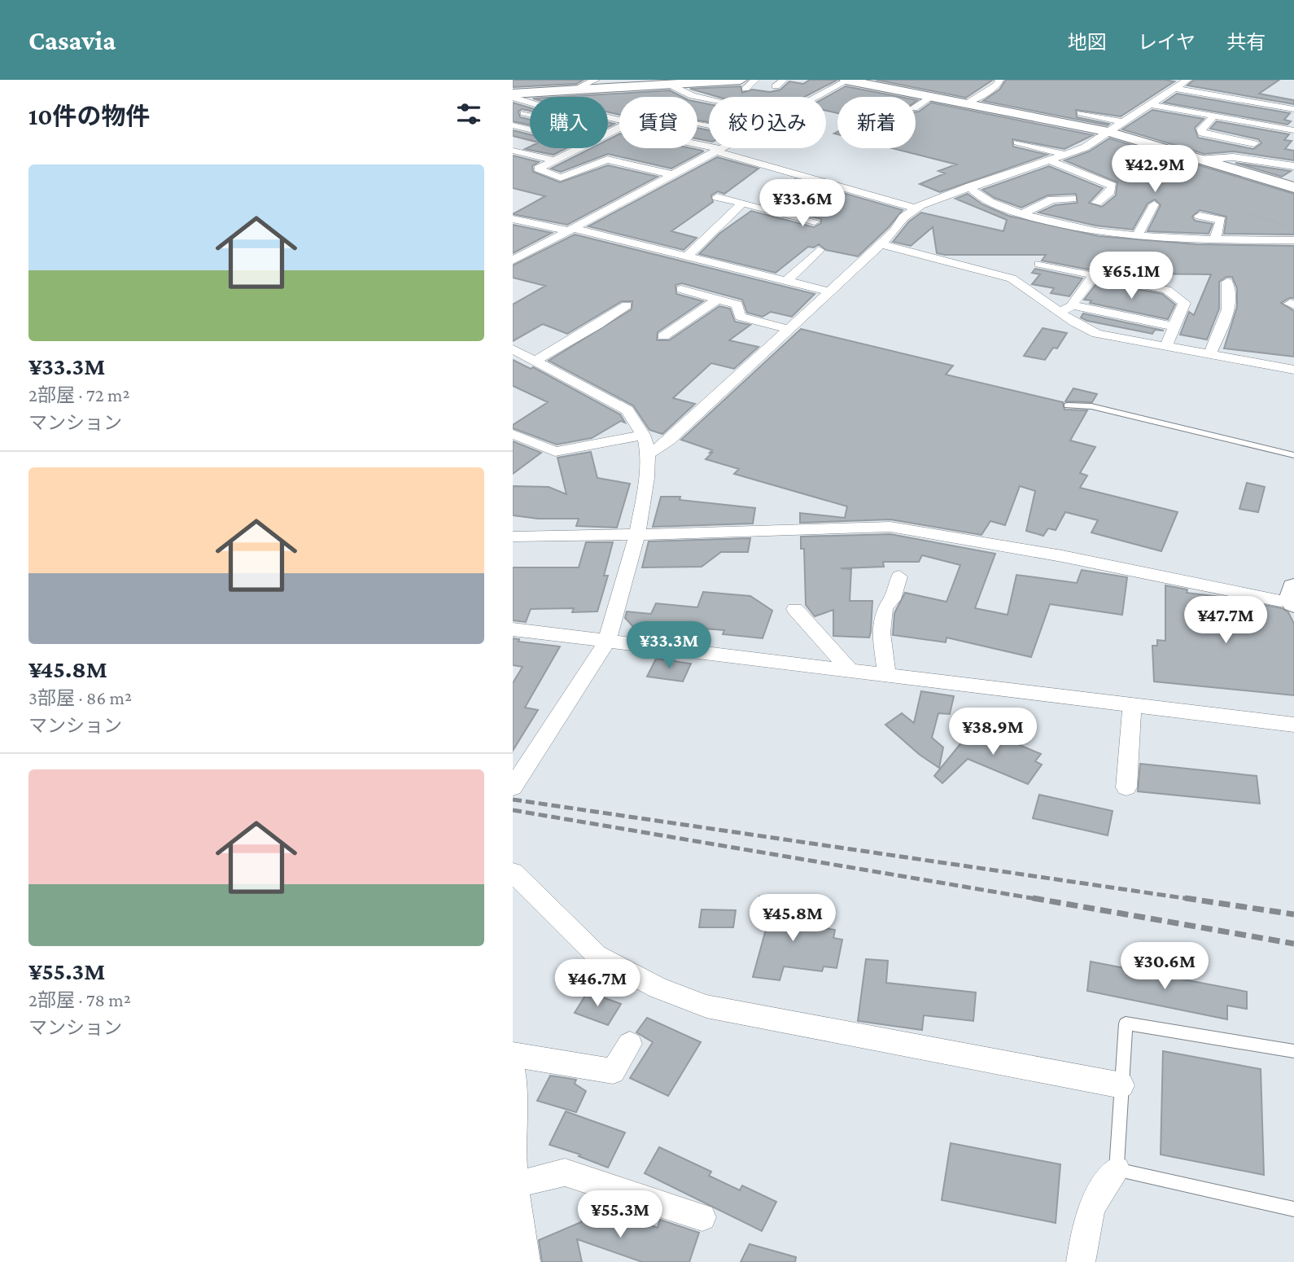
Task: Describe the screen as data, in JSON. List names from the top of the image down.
{
  "page": {
    "header": "Casavia",
    "nav": ["地図", "レイヤ", "共有"],
    "heading": "10件の物件",
    "chip": [
      "購入",
      "賃貸",
      "絞り込み",
      "新着"
    ],
    "price": [
      "¥42.9M",
      "¥33.6M",
      "¥65.1M",
      "¥47.7M",
      "¥33.3M",
      "¥38.9M",
      "¥45.8M",
      "¥30.6M",
      "¥46.7M",
      "¥55.3M"
    ],
    "list": [
      {
        "name": "¥33.3M",
        "note": "2部屋 · 72 m² · マンション"
      },
      {
        "name": "¥45.8M",
        "note": "3部屋 · 86 m² · マンション"
      },
      {
        "name": "¥55.3M",
        "note": "2部屋 · 78 m² · マンション"
      }
    ]
  }
}
